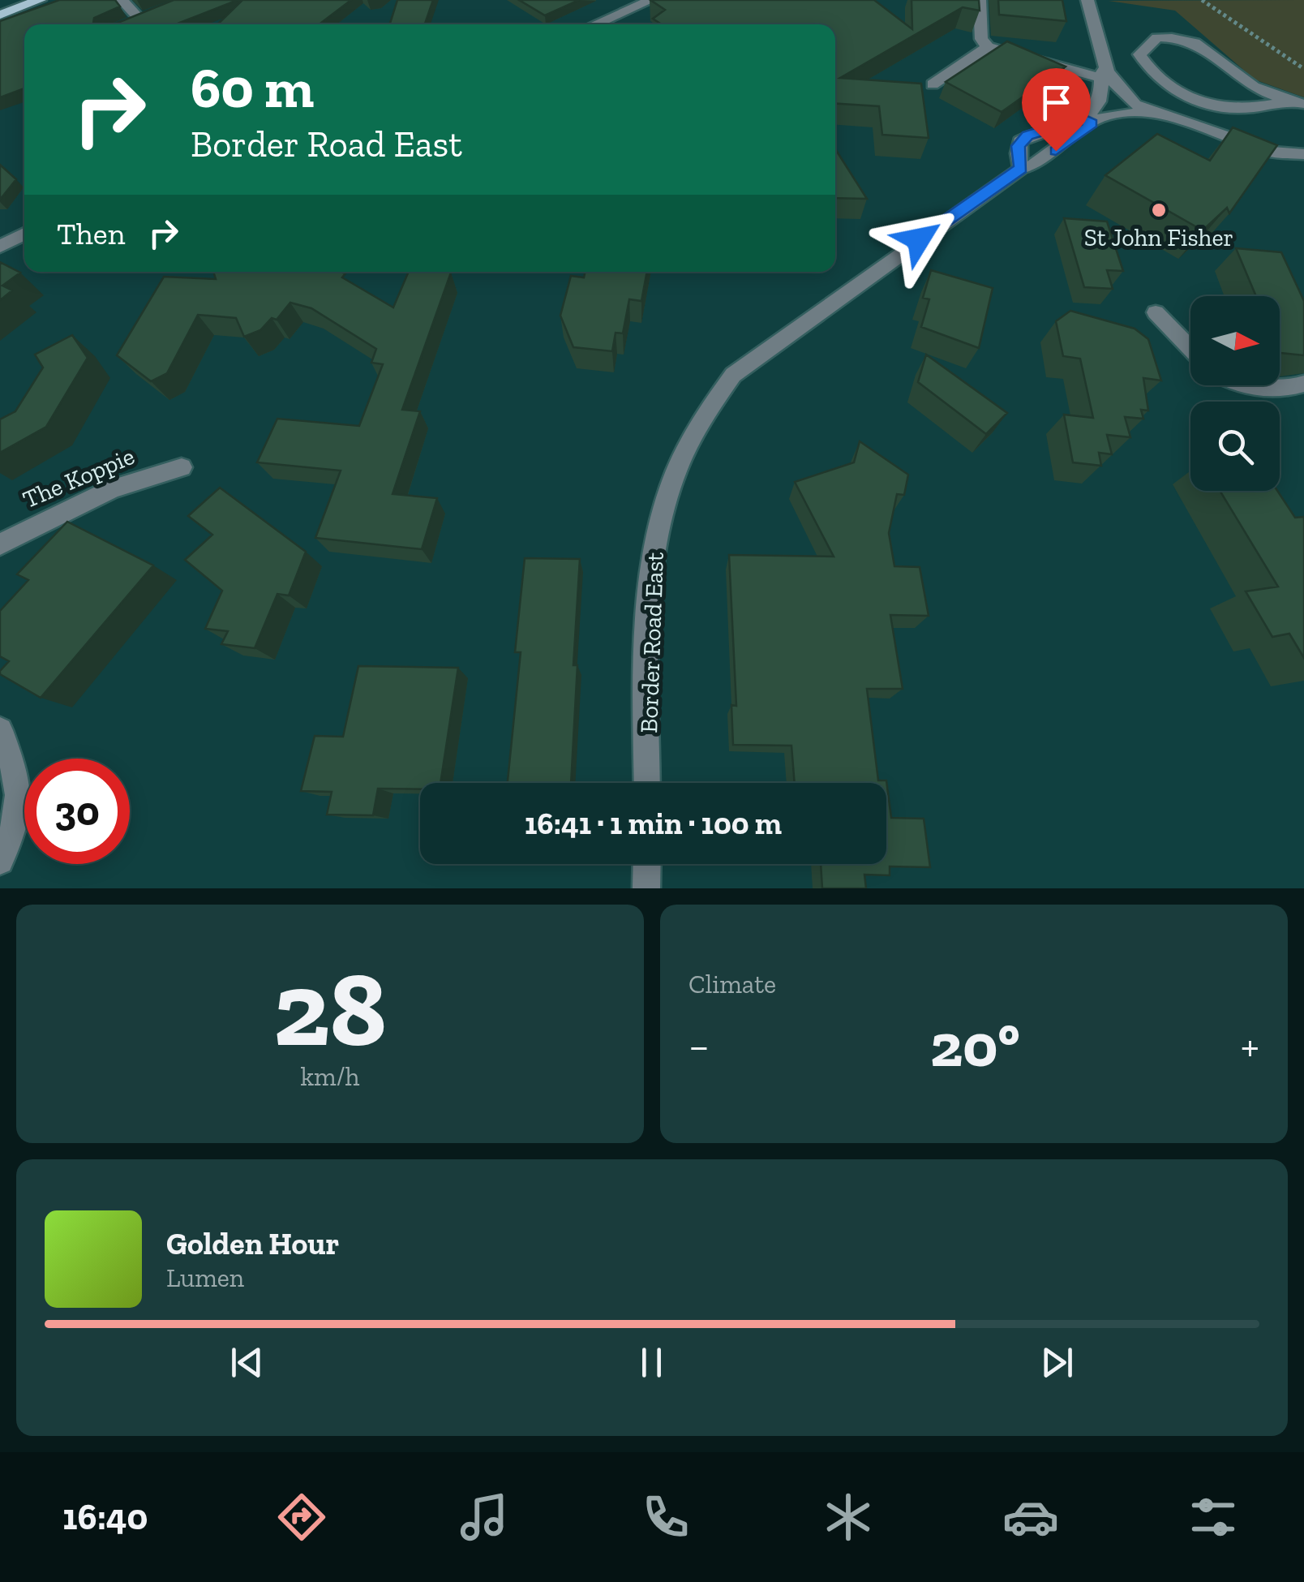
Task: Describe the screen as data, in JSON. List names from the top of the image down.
{
  "streets": {
    "street": ["The Koppie", "Border Road East"]
  },
  "places": ["St John Fisher"],
  "north": "right",
  "page": {
    "turn": ["60 m", "Border Road East"],
    "then": "Then",
    "limit": "30",
    "trip": "16:41 · 1 min · 100 m",
    "tile": [
      ["28", "km/h"],
      "Climate"
    ],
    "heat": ["−", "20°", "+"],
    "song": ["Golden Hour", "Lumen"],
    "tabs": "16:40"
  }
}
